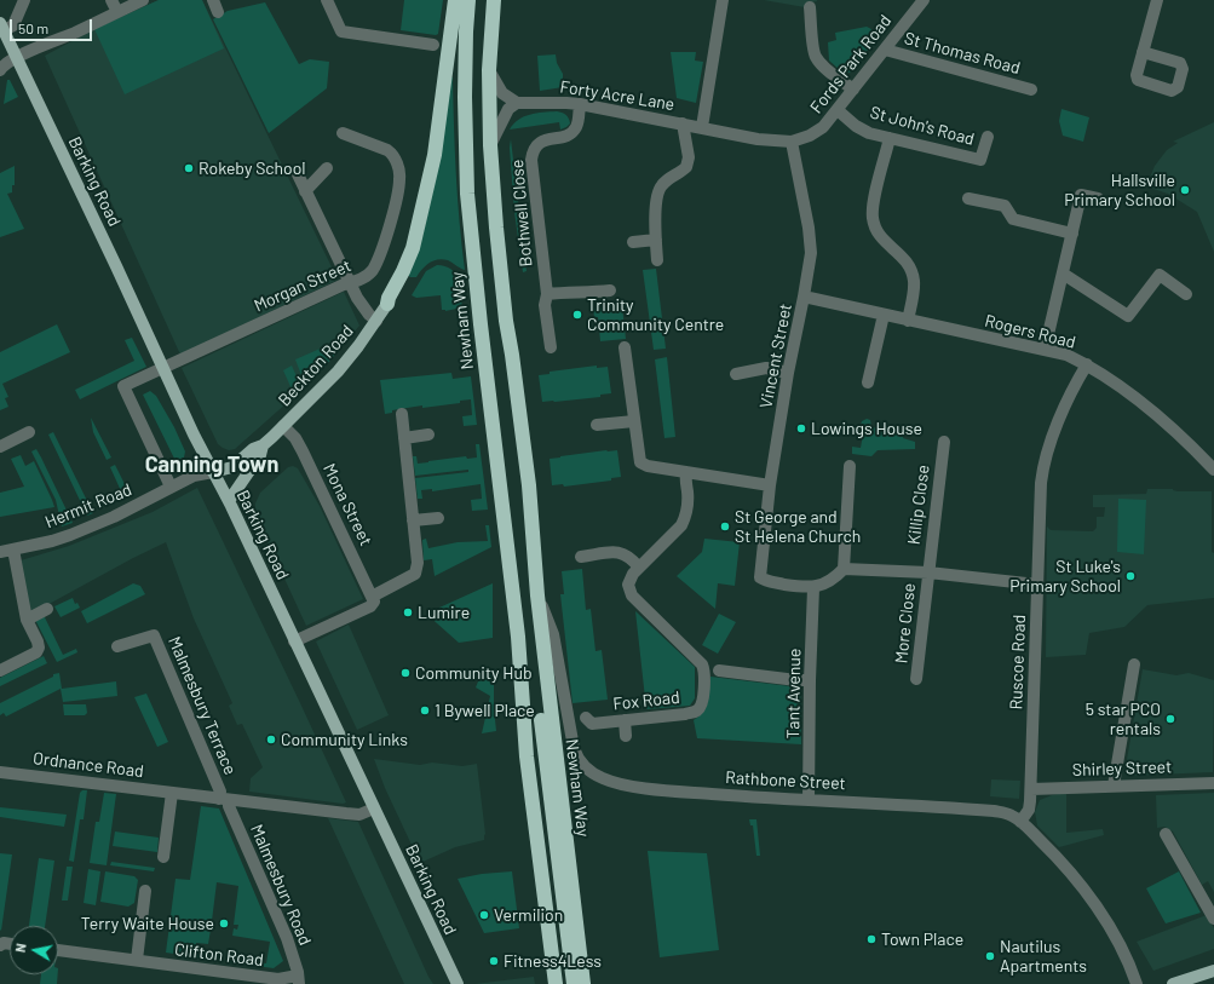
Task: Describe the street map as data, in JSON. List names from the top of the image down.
{
  "streets": {
    "highway": ["Newham Way"],
    "main road": ["Barking Road", "Beckton Road"],
    "street": [
      "St Thomas Road",
      "Fords Park Road",
      "Forty Acre Lane",
      "St John's Road",
      "Bothwell Close",
      "Morgan Street",
      "Rogers Road",
      "Vincent Street",
      "Mona Street",
      "Killip Close",
      "Hermit Road",
      "More Close",
      "Ruscoe Road",
      "Tant Avenue",
      "Fox Road",
      "Malmesbury Terrace",
      "Ordnance Road",
      "Shirley Street",
      "Rathbone Street",
      "Malmesbury Road",
      "Clifton Road"
    ]
  },
  "crossings": [
    ["St Thomas Road", "Fords Park Road"],
    ["Fords Park Road", "Forty Acre Lane"],
    ["Fords Park Road", "St John's Road"],
    ["Fords Park Road", "Vincent Street"],
    ["Forty Acre Lane", "Bothwell Close"],
    ["Barking Road", "Morgan Street"],
    ["Barking Road", "Beckton Road"],
    ["Barking Road", "Hermit Road"],
    ["Barking Road", "Ordnance Road"],
    ["Morgan Street", "Hermit Road"],
    ["Newham Way", "Rathbone Street"],
    ["Rogers Road", "Vincent Street"],
    ["Rogers Road", "Ruscoe Road"],
    ["Vincent Street", "Tant Avenue"],
    ["Beckton Road", "Mona Street"],
    ["Beckton Road", "Hermit Road"],
    ["Killip Close", "More Close"],
    ["Ruscoe Road", "Shirley Street"],
    ["Ruscoe Road", "Rathbone Street"],
    ["Tant Avenue", "Rathbone Street"],
    ["Malmesbury Terrace", "Ordnance Road"],
    ["Malmesbury Terrace", "Malmesbury Road"],
    ["Ordnance Road", "Malmesbury Road"],
    ["Malmesbury Road", "Clifton Road"]
  ],
  "districts": ["Canning Town"],
  "places": [
    "Rokeby School",
    "Hallsville Primary School",
    "Trinity Community Centre",
    "Lowings House",
    "St George and St Helena Church",
    "St Luke's Primary School",
    "Lumire",
    "Community Hub",
    "1 Bywell Place",
    "5 star PCO rentals",
    "Community Links",
    "Vermilion",
    "Terry Waite House",
    "Town Place",
    "Nautilus Apartments",
    "Fitness4Less"
  ],
  "scale_bar": "50 m",
  "north": "left"
}
